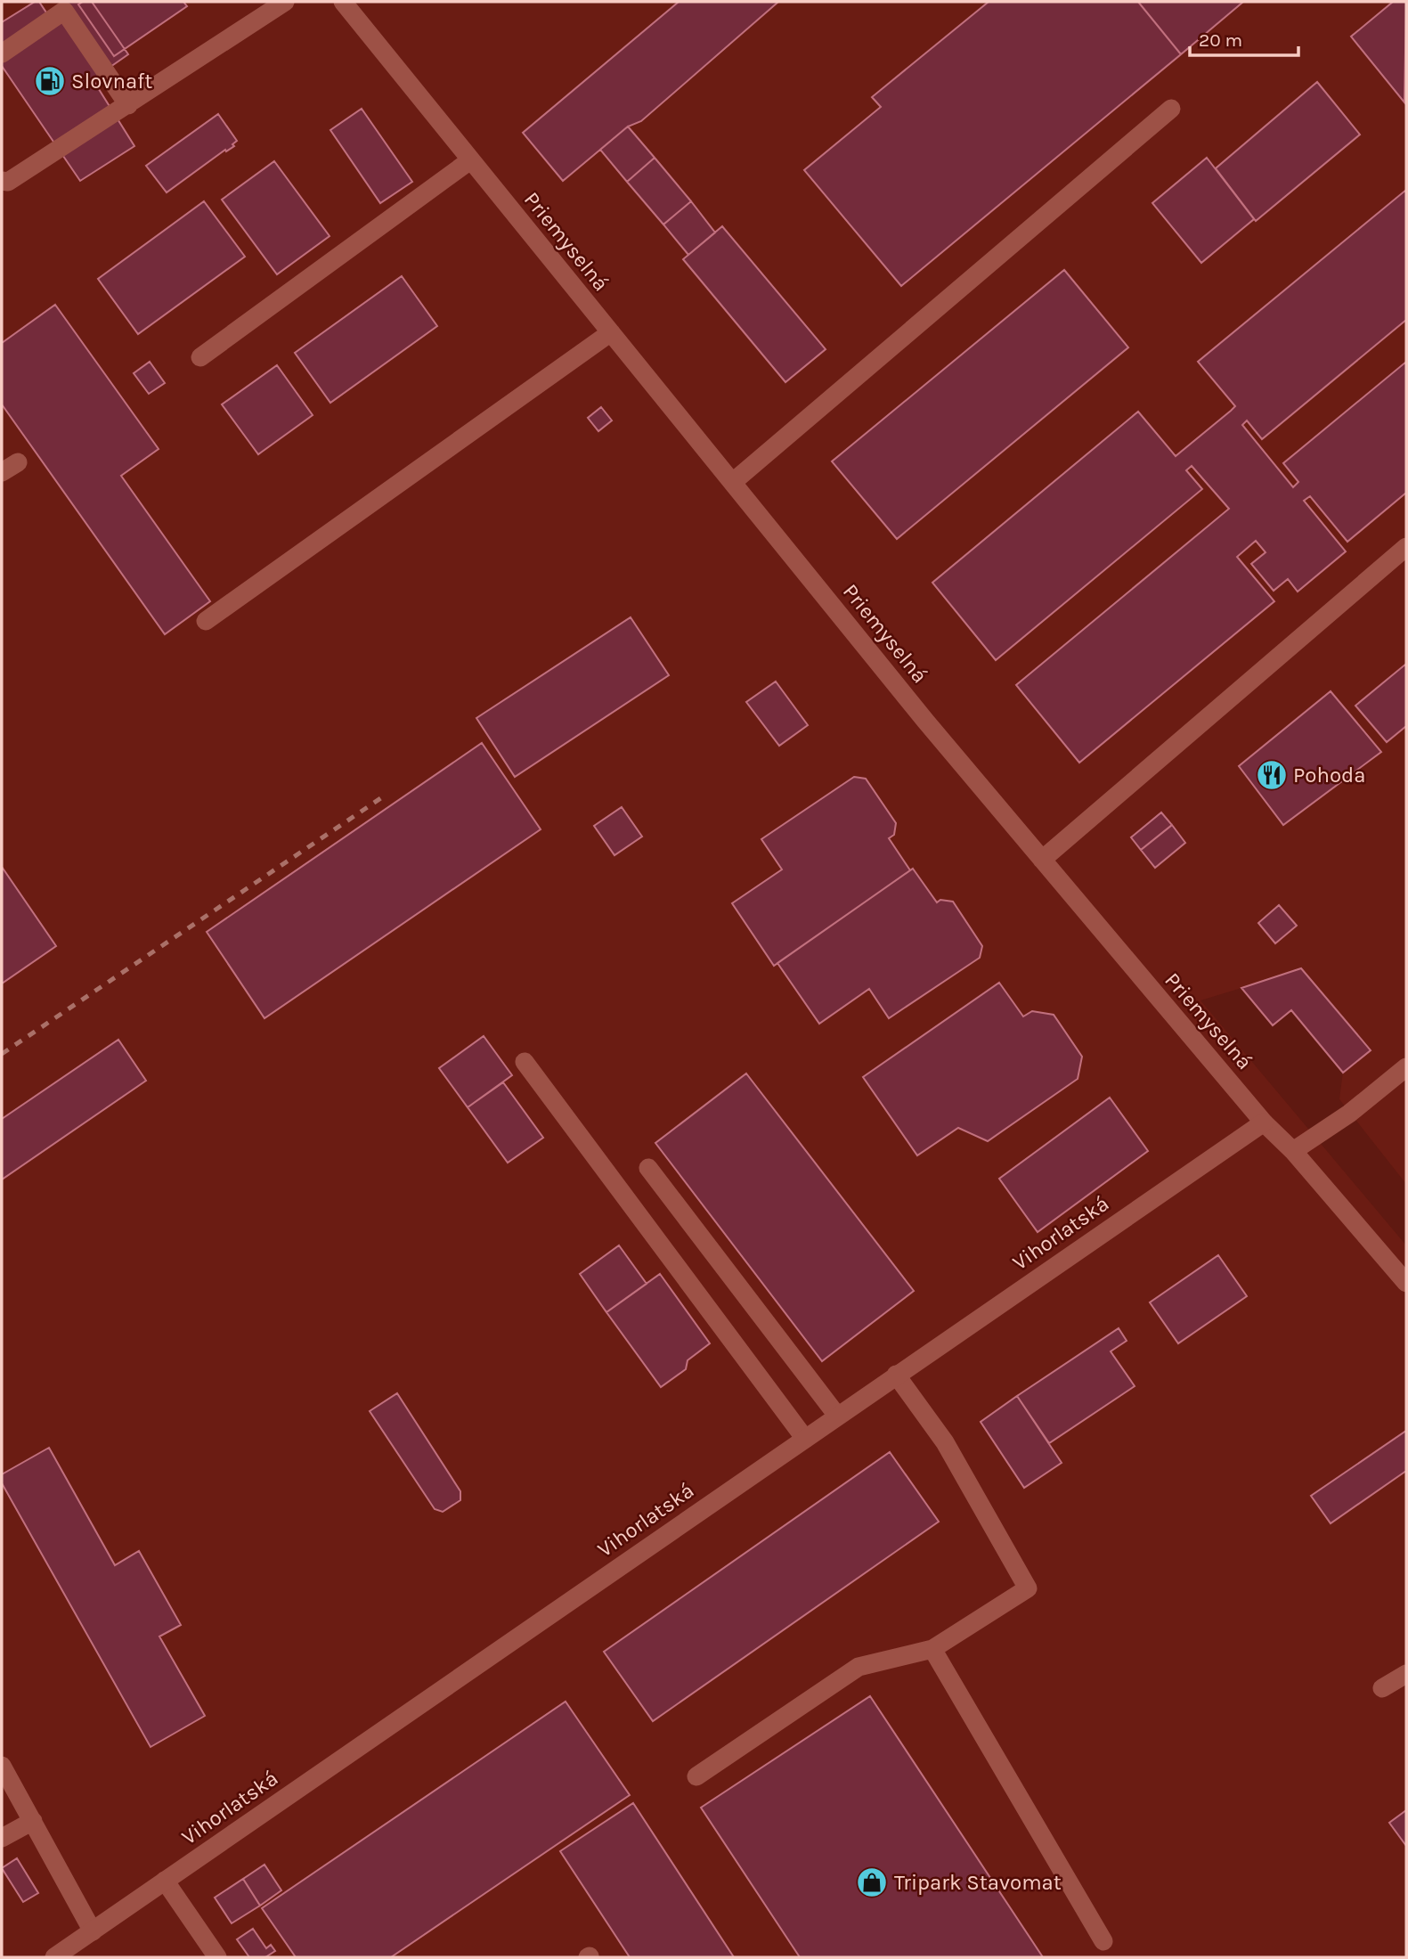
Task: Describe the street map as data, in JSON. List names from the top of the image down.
{
  "streets": {
    "street": ["Priemyselná", "Vihorlatská"]
  },
  "crossings": [
    ["Priemyselná", "Vihorlatská"]
  ],
  "places": {
    "fuel station": ["Slovnaft"],
    "restaurant": ["Pohoda"],
    "shop": ["Tripark Stavomat"]
  },
  "scale_bar": "20 m"
}
